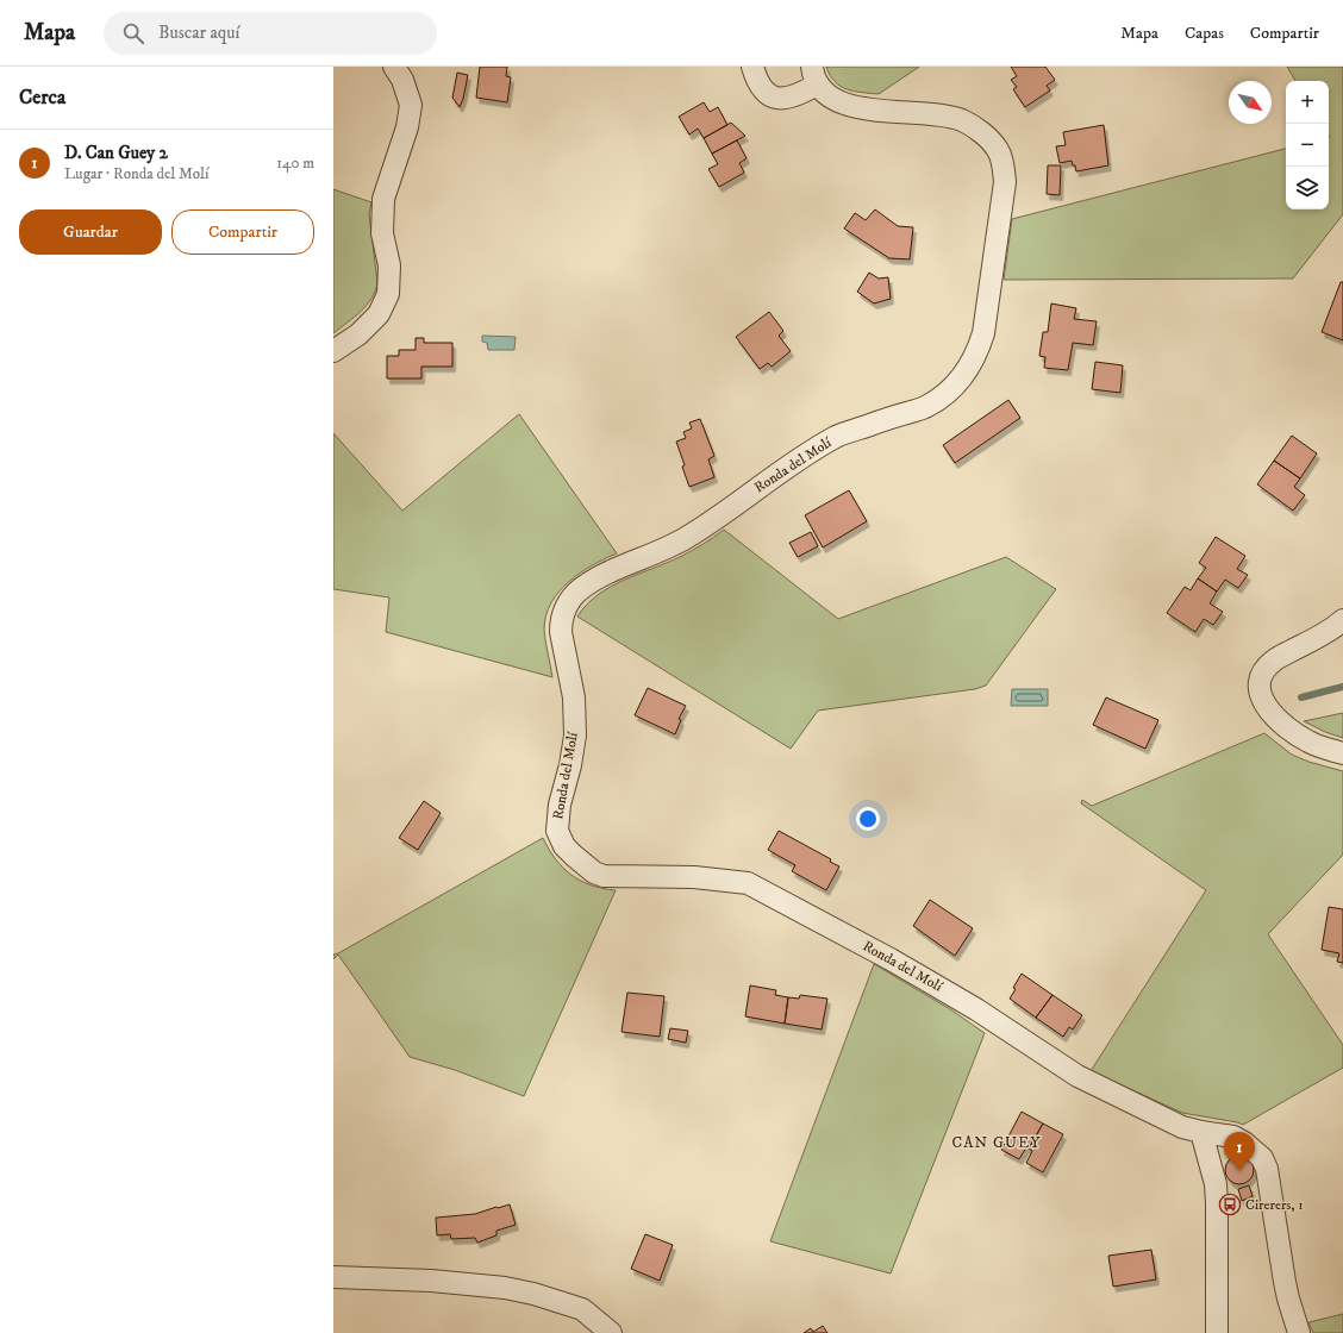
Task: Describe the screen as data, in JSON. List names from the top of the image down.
{
  "streets": {
    "street": ["Ronda del Molí"]
  },
  "districts": ["CAN GUEY"],
  "places": {
    "bus stop": ["Cirerers, 1"]
  },
  "north": "bottom right",
  "page": {
    "header": "Mapa",
    "search": "Buscar aquí",
    "nav": ["Mapa", "Capas", "Compartir"],
    "heading": "Cerca",
    "map_buttons": ["+", "−"],
    "list": [
      {
        "mark": "1",
        "name": "D. Can Guey 2",
        "note": "Lugar · Ronda del Molí",
        "value": "140 m"
      }
    ],
    "buttons": ["Guardar", "Compartir"],
    "pins": "1"
  }
}
